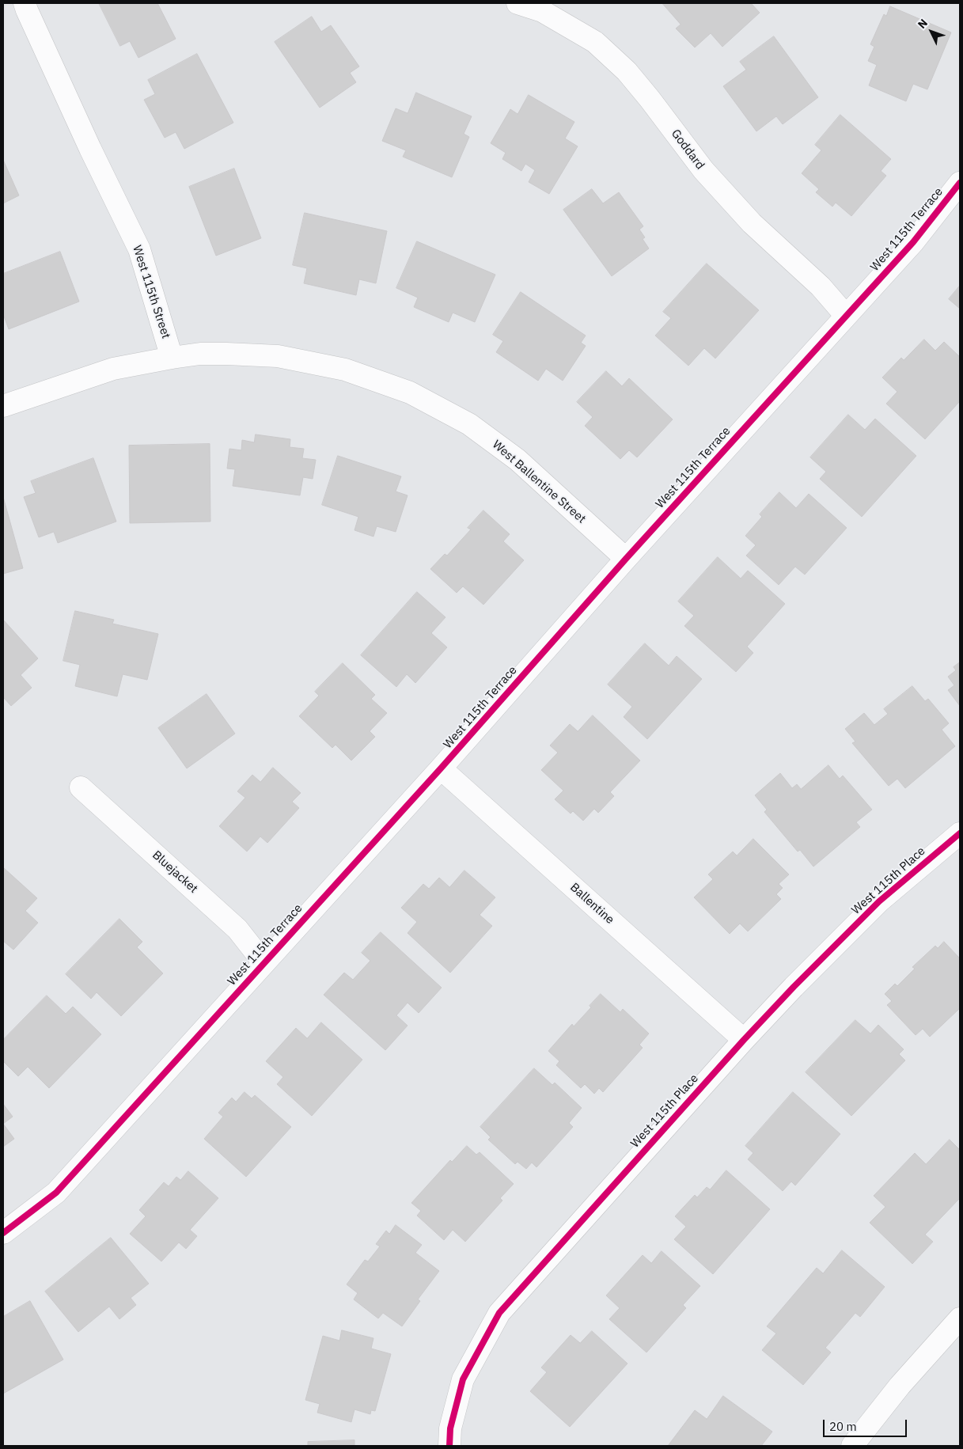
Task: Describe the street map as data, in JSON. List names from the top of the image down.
{
  "streets": {
    "street": [
      "Goddard",
      "West 115th Terrace",
      "West 115th Street",
      "West Ballentine Street",
      "Bluejacket",
      "West 115th Place",
      "Ballentine"
    ]
  },
  "crossings": [
    ["Goddard", "West 115th Terrace"],
    ["West 115th Terrace", "West Ballentine Street"],
    ["West 115th Terrace", "Bluejacket"],
    ["West 115th Terrace", "Ballentine"],
    ["West 115th Street", "West Ballentine Street"],
    ["West 115th Place", "Ballentine"]
  ],
  "scale_bar": "20 m",
  "north": "top left"
}
